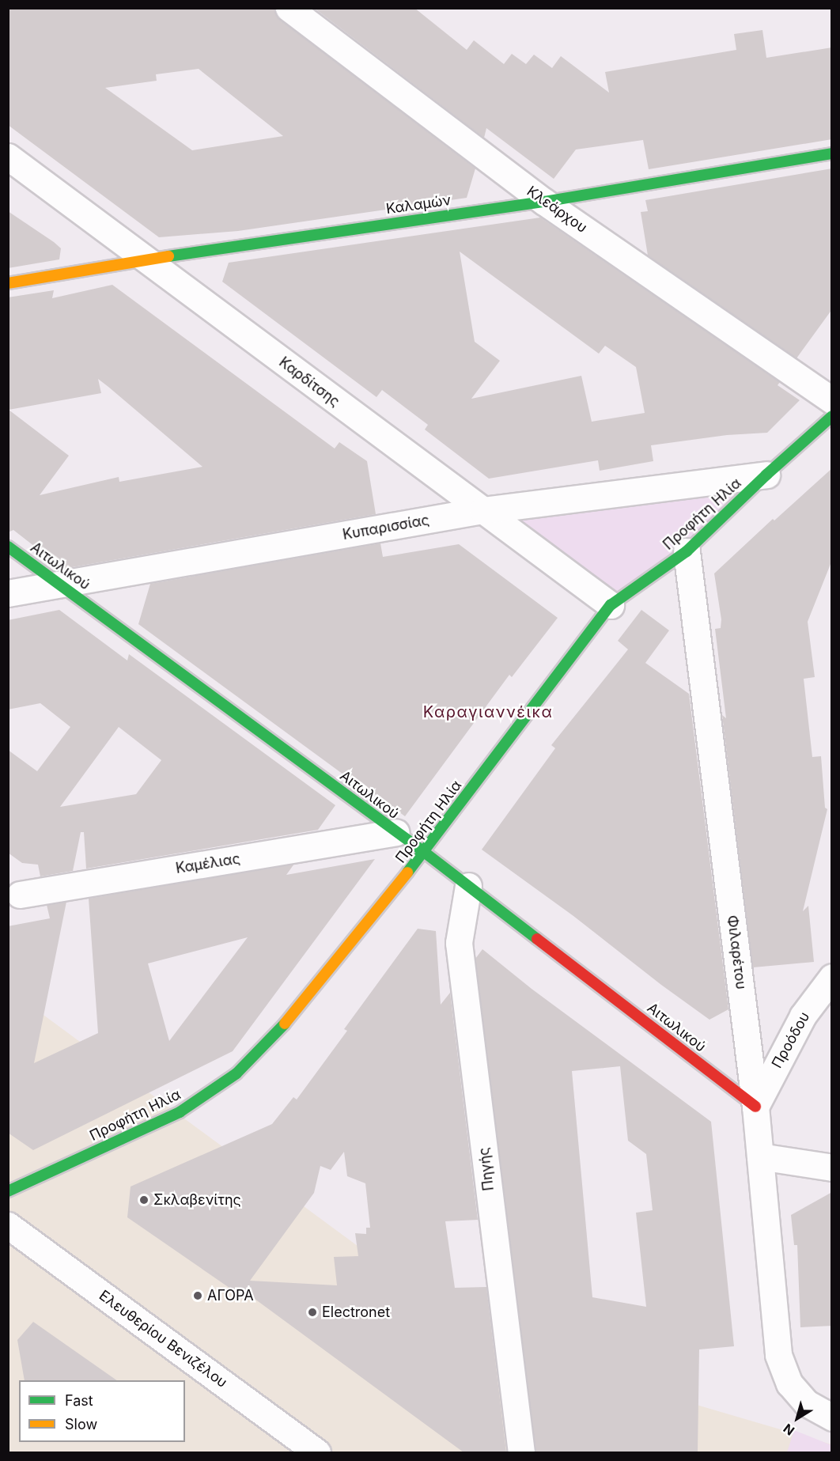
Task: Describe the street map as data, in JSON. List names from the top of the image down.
{
  "streets": {
    "street": [
      "Καλαμών",
      "Κλεάρχου",
      "Καρδίτσης",
      "Προφήτη Ηλία",
      "Κυπαρισσίας",
      "Αιτωλικού",
      "Καμέλιας",
      "Φιλαρέτου",
      "Προόδου",
      "Πηγής",
      "Ελευθερίου Βενιζέλου"
    ]
  },
  "crossings": [
    ["Καλαμών", "Κλεάρχου"],
    ["Καλαμών", "Καρδίτσης"],
    ["Καρδίτσης", "Προφήτη Ηλία"],
    ["Καρδίτσης", "Κυπαρισσίας"],
    ["Προφήτη Ηλία", "Κυπαρισσίας"],
    ["Προφήτη Ηλία", "Αιτωλικού"],
    ["Προφήτη Ηλία", "Φιλαρέτου"],
    ["Κυπαρισσίας", "Αιτωλικού"],
    ["Αιτωλικού", "Καμέλιας"],
    ["Αιτωλικού", "Φιλαρέτου"],
    ["Αιτωλικού", "Προόδου"],
    ["Αιτωλικού", "Πηγής"],
    ["Φιλαρέτου", "Προόδου"]
  ],
  "districts": ["Καραγιαννέικα"],
  "places": ["Σκλαβενίτης", "ΑΓΟΡΑ", "Electronet"],
  "legend": ["Fast", "Slow"],
  "north": "bottom left"
}
